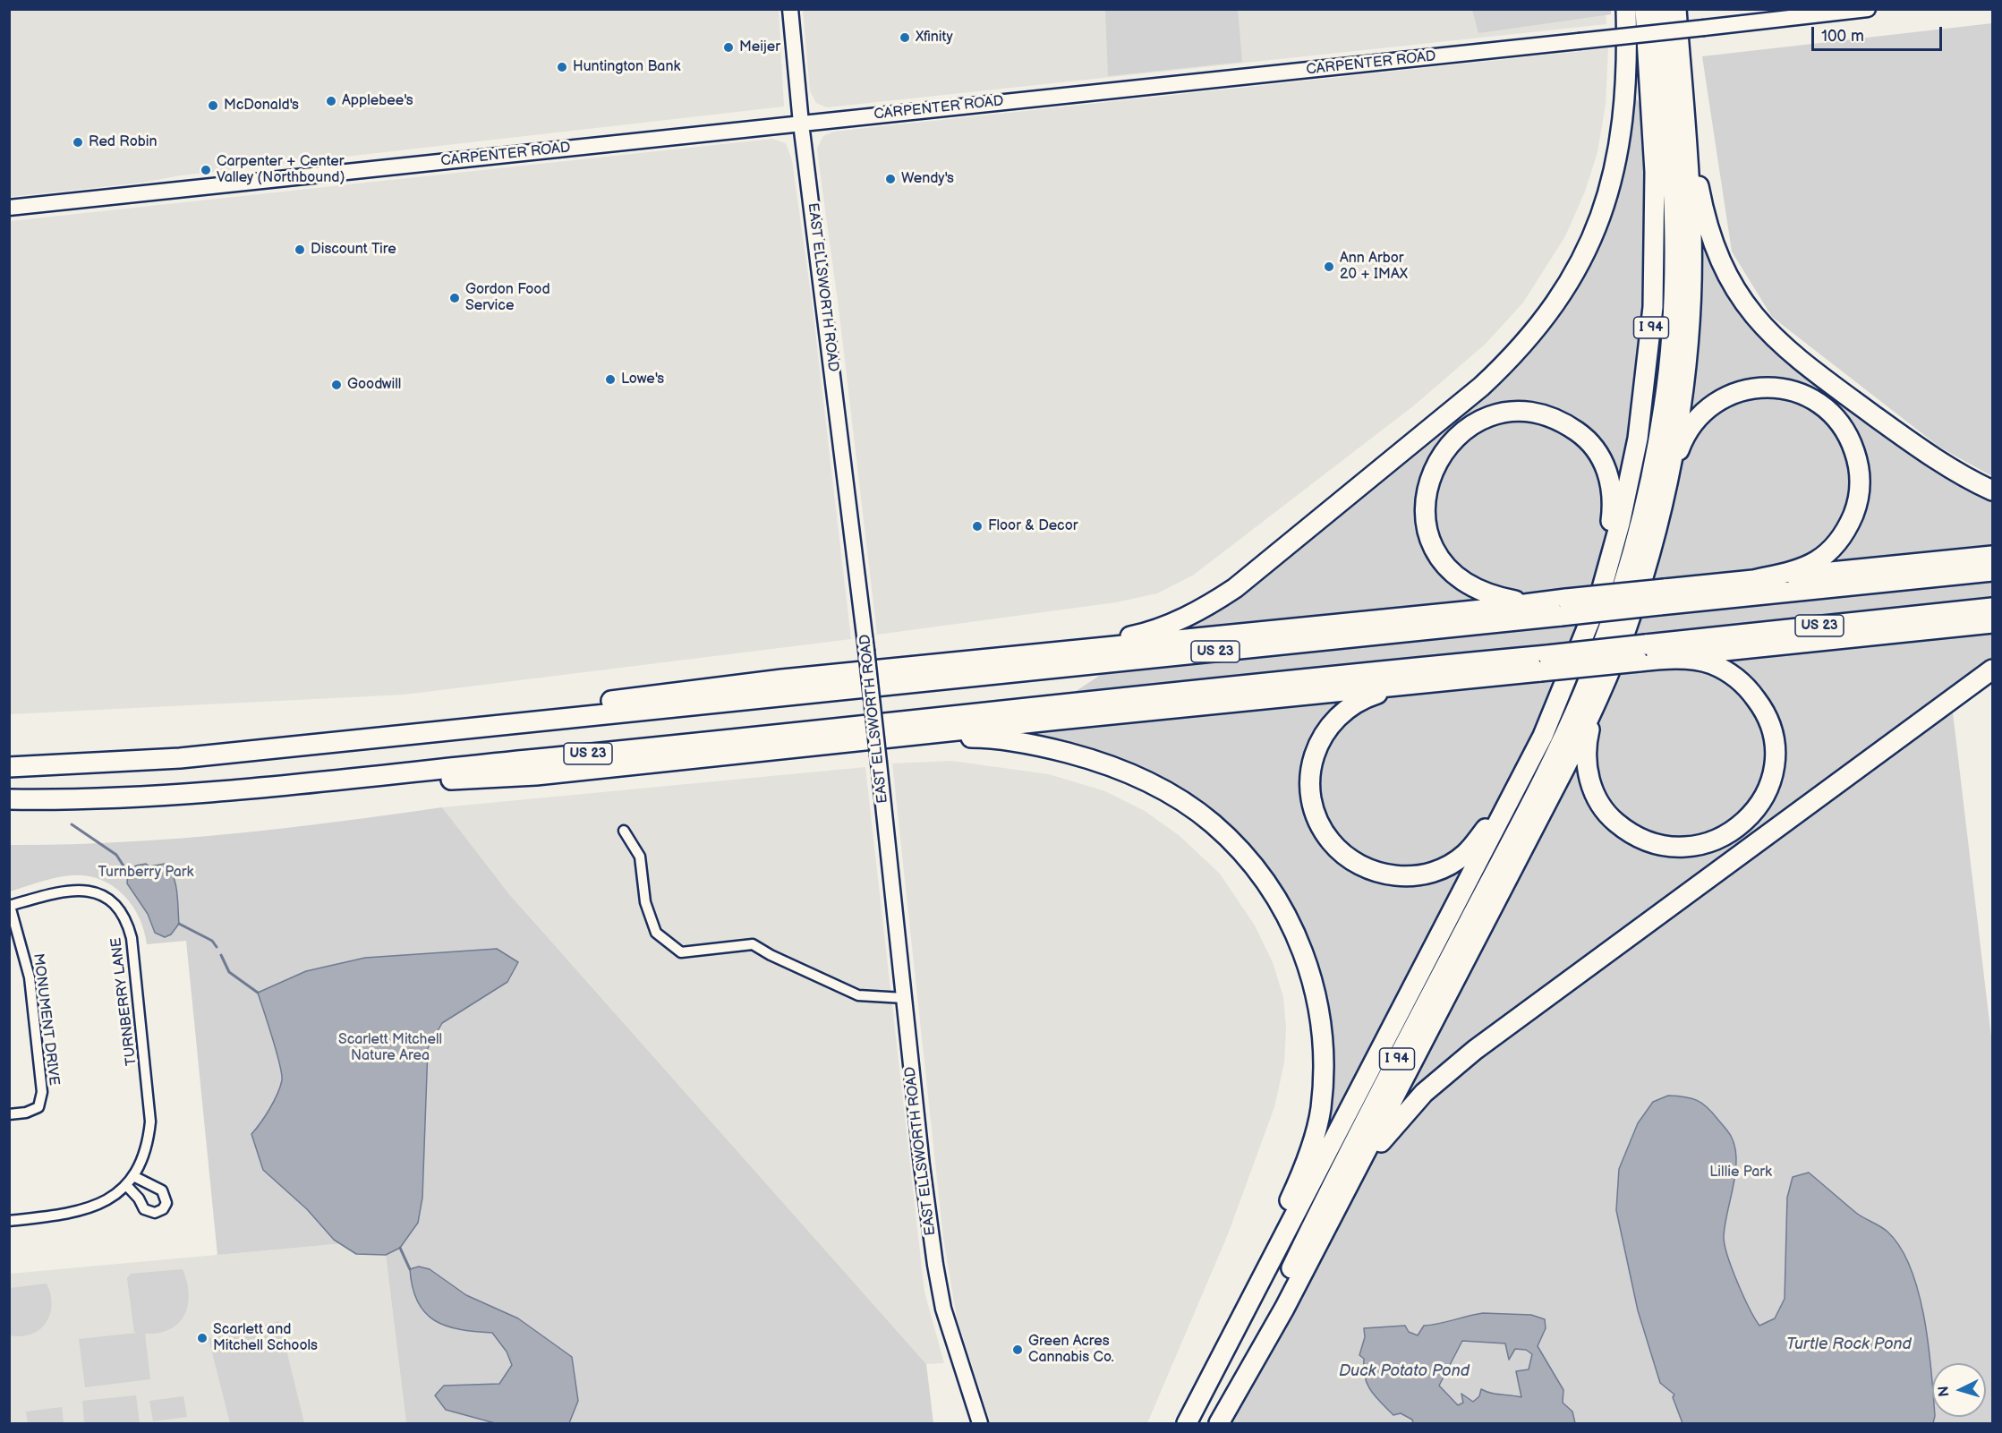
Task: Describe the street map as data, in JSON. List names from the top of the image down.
{
  "streets": {
    "highway": ["I 94", "US 23"],
    "main road": ["CARPENTER ROAD", "EAST ELLSWORTH ROAD"],
    "street": ["TURNBERRY LANE", "MONUMENT DRIVE"]
  },
  "crossings": [
    ["CARPENTER ROAD", "EAST ELLSWORTH ROAD"],
    ["TURNBERRY LANE", "MONUMENT DRIVE"]
  ],
  "water": ["Turtle Rock Pond", "Duck Potato Pond"],
  "parks": ["Turnberry Park", "Scarlett Mitchell Nature Area", "Lillie Park"],
  "places": [
    "Xfinity",
    "Meijer",
    "Huntington Bank",
    "Applebee's",
    "McDonald's",
    "Red Robin",
    "Carpenter + Center Valley (Northbound)",
    "Wendy's",
    "Discount Tire",
    "Ann Arbor 20 + IMAX",
    "Gordon Food Service",
    "Lowe's",
    "Goodwill",
    "Floor & Decor",
    "Scarlett and Mitchell Schools",
    "Green Acres Cannabis Co."
  ],
  "scale_bar": "100 m",
  "north": "left"
}
